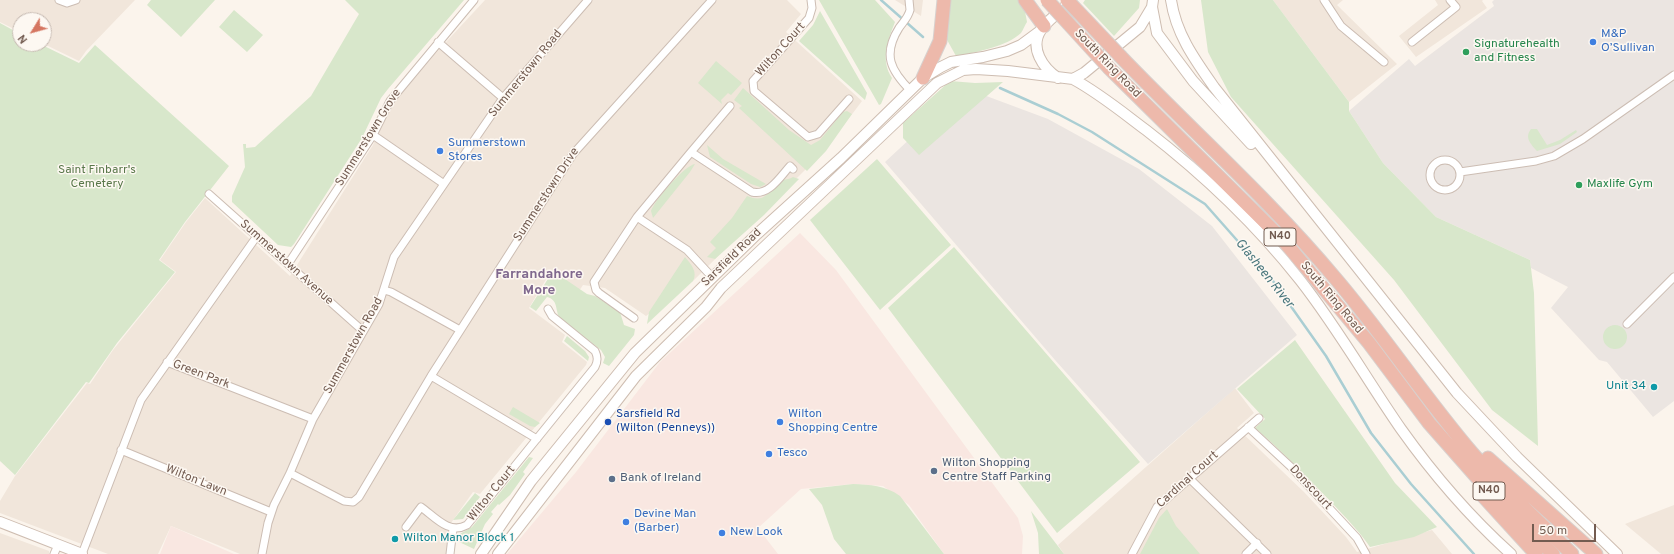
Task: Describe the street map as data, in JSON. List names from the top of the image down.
{
  "streets": {
    "highway": ["South Ring Road", "N40"],
    "main road": ["Sarsfield Road"],
    "street": [
      "Wilton Court",
      "Summerstown Road",
      "Summerstown Grove",
      "Summerstown Drive",
      "Summerstown Avenue",
      "Green Park",
      "Cardinal Court",
      "Wilton Lawn",
      "Donscourt"
    ]
  },
  "crossings": [
    ["Summerstown Road", "Summerstown Drive"],
    ["Summerstown Road", "Summerstown Avenue"],
    ["Summerstown Road", "Green Park"],
    ["Summerstown Road", "Wilton Lawn"],
    ["Summerstown Grove", "Summerstown Avenue"],
    ["Summerstown Avenue", "Green Park"],
    ["Cardinal Court", "Donscourt"]
  ],
  "districts": ["Farrandahore More"],
  "water": ["Glasheen River"],
  "parks": ["Saint Finbarr's Cemetery"],
  "places": [
    "M&P O’Sullivan",
    "Signaturehealth and Fitness",
    "Summerstown Stores",
    "Maxlife Gym",
    "Unit 34",
    "Sarsfield Rd (Wilton (Penneys))",
    "Wilton Shopping Centre",
    "Tesco",
    "Wilton Shopping Centre Staff Parking",
    "Bank of Ireland",
    "Devine Man (Barber)",
    "New Look",
    "Wilton Manor Block 1"
  ],
  "scale_bar": "50 m",
  "north": "bottom left"
}
